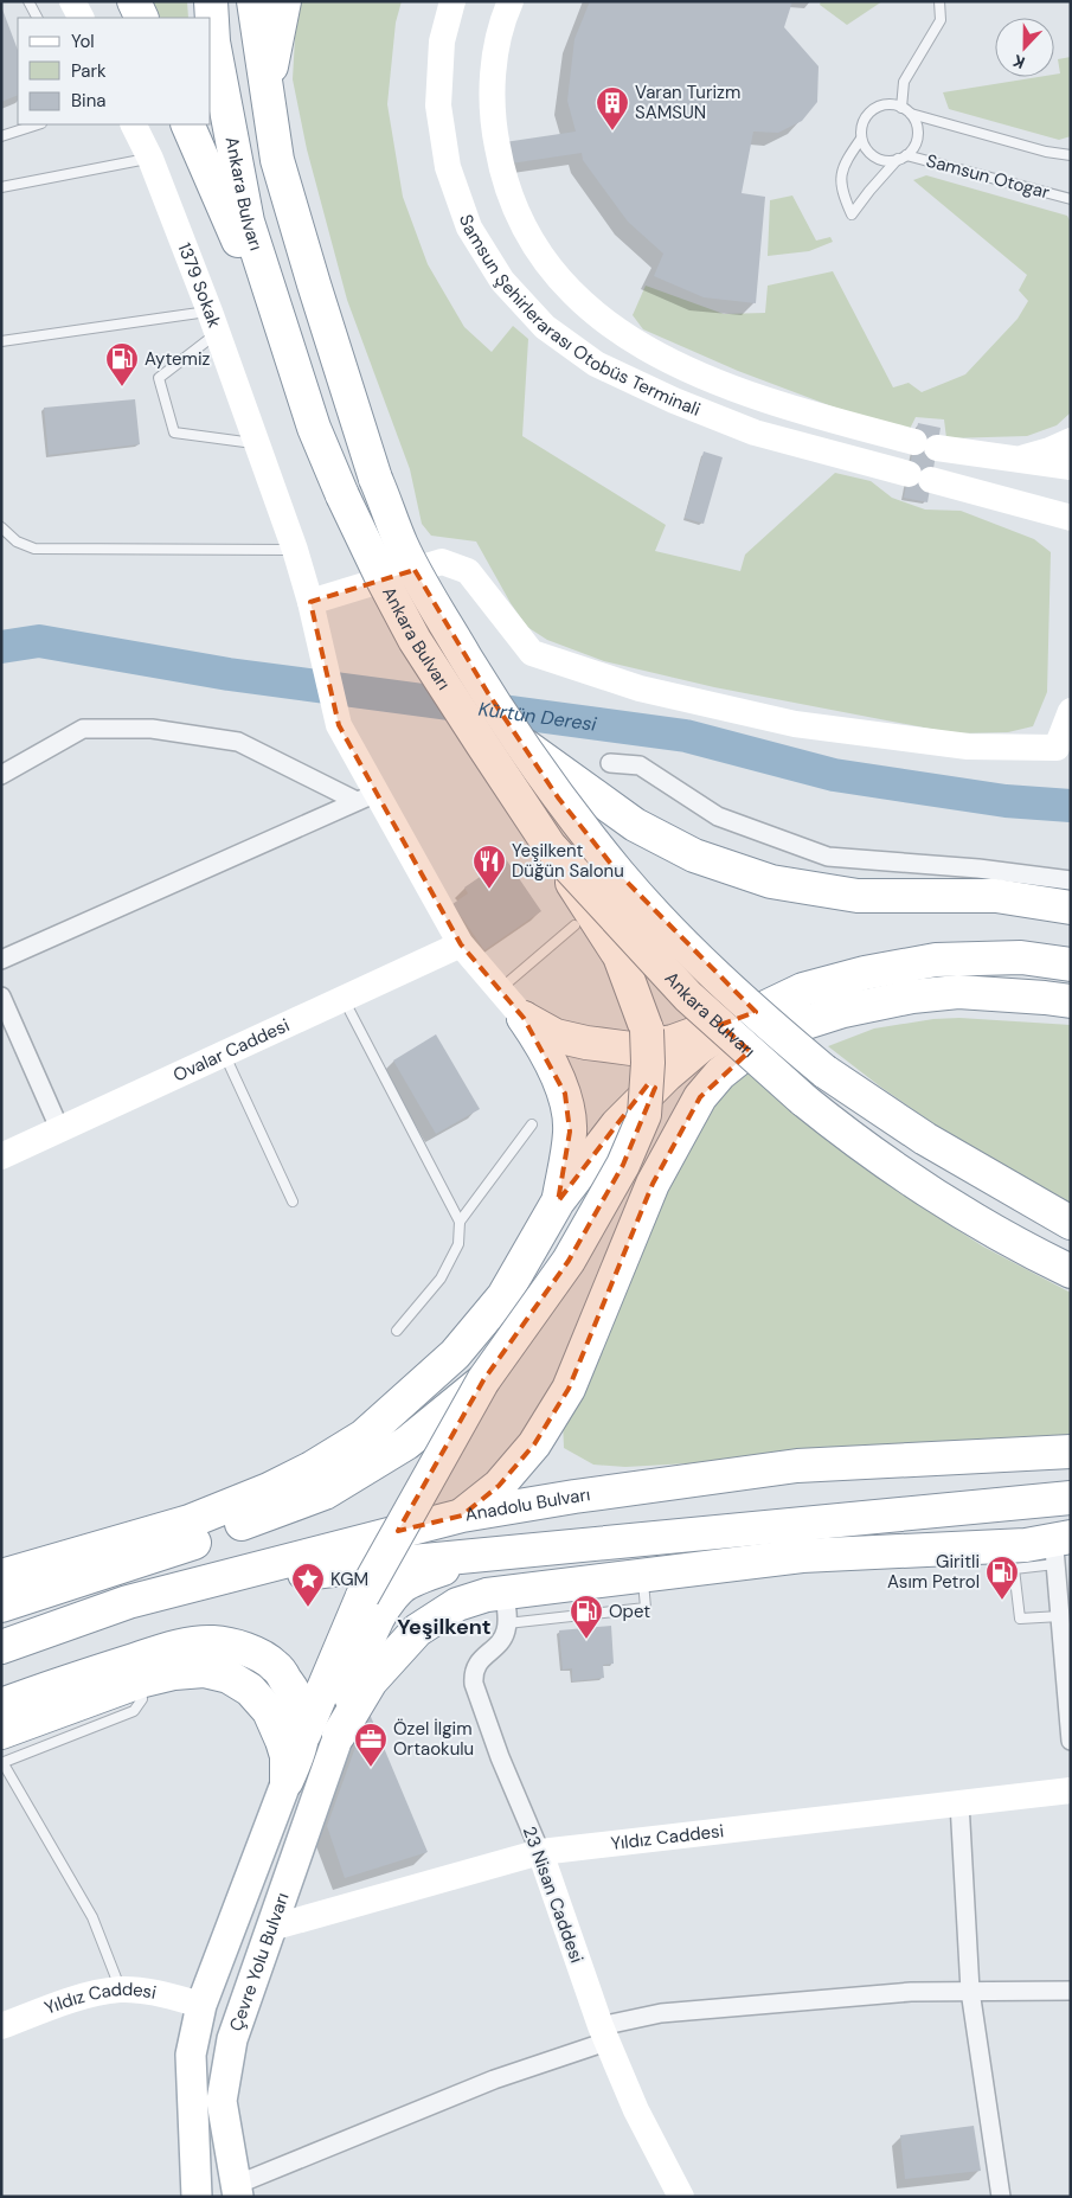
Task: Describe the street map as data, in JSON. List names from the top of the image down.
{
  "streets": {
    "highway": ["Ankara Bulvarı", "Anadolu Bulvarı"],
    "main road": ["Çevre Yolu Bulvarı"],
    "street": [
      "1379 Sokak",
      "Samsun Şehirlerarası Otobüs Terminali",
      "Ovalar Caddesi",
      "Yıldız Caddesi",
      "23 Nisan Caddesi"
    ],
    "lane": ["Samsun Otogar"]
  },
  "crossings": [
    ["1379 Sokak", "Ovalar Caddesi"],
    ["Yıldız Caddesi", "23 Nisan Caddesi"],
    ["Yıldız Caddesi", "Çevre Yolu Bulvarı"]
  ],
  "districts": ["Yeşilkent"],
  "water": ["Kürtün Deresi"],
  "places": {
    "building": ["Varan Turizm SAMSUN"],
    "fuel station": ["Aytemiz", "Giritli Asım Petrol", "Opet"],
    "restaurant": ["Yeşilkent Düğün Salonu"],
    "place": ["KGM"],
    "office": ["Özel İlgim Ortaokulu"]
  },
  "legend": ["Yol", "Park", "Bina"],
  "north": "bottom"
}
